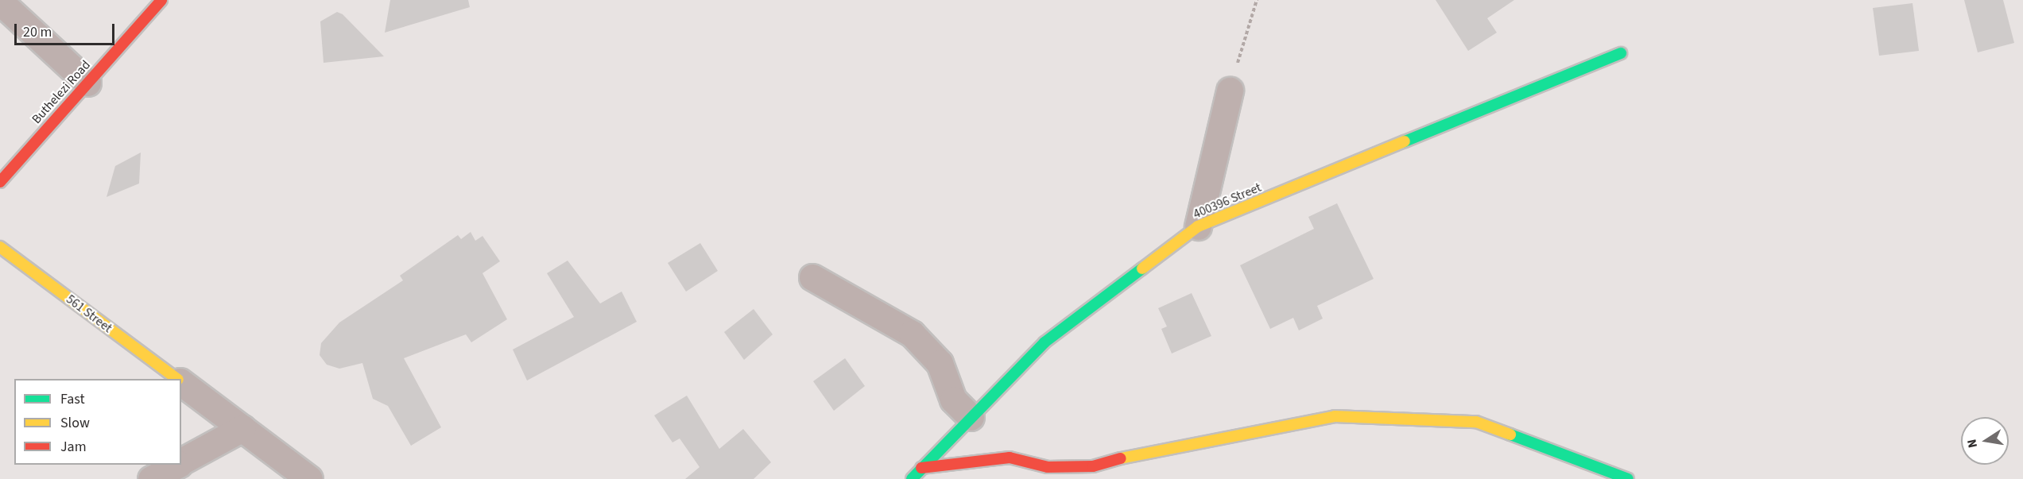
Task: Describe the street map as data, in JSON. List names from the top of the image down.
{
  "streets": {
    "street": ["Buthelezi Road", "400396 Street", "561 Street"]
  },
  "legend": ["Fast", "Slow", "Jam"],
  "scale_bar": "20 m",
  "north": "left"
}
